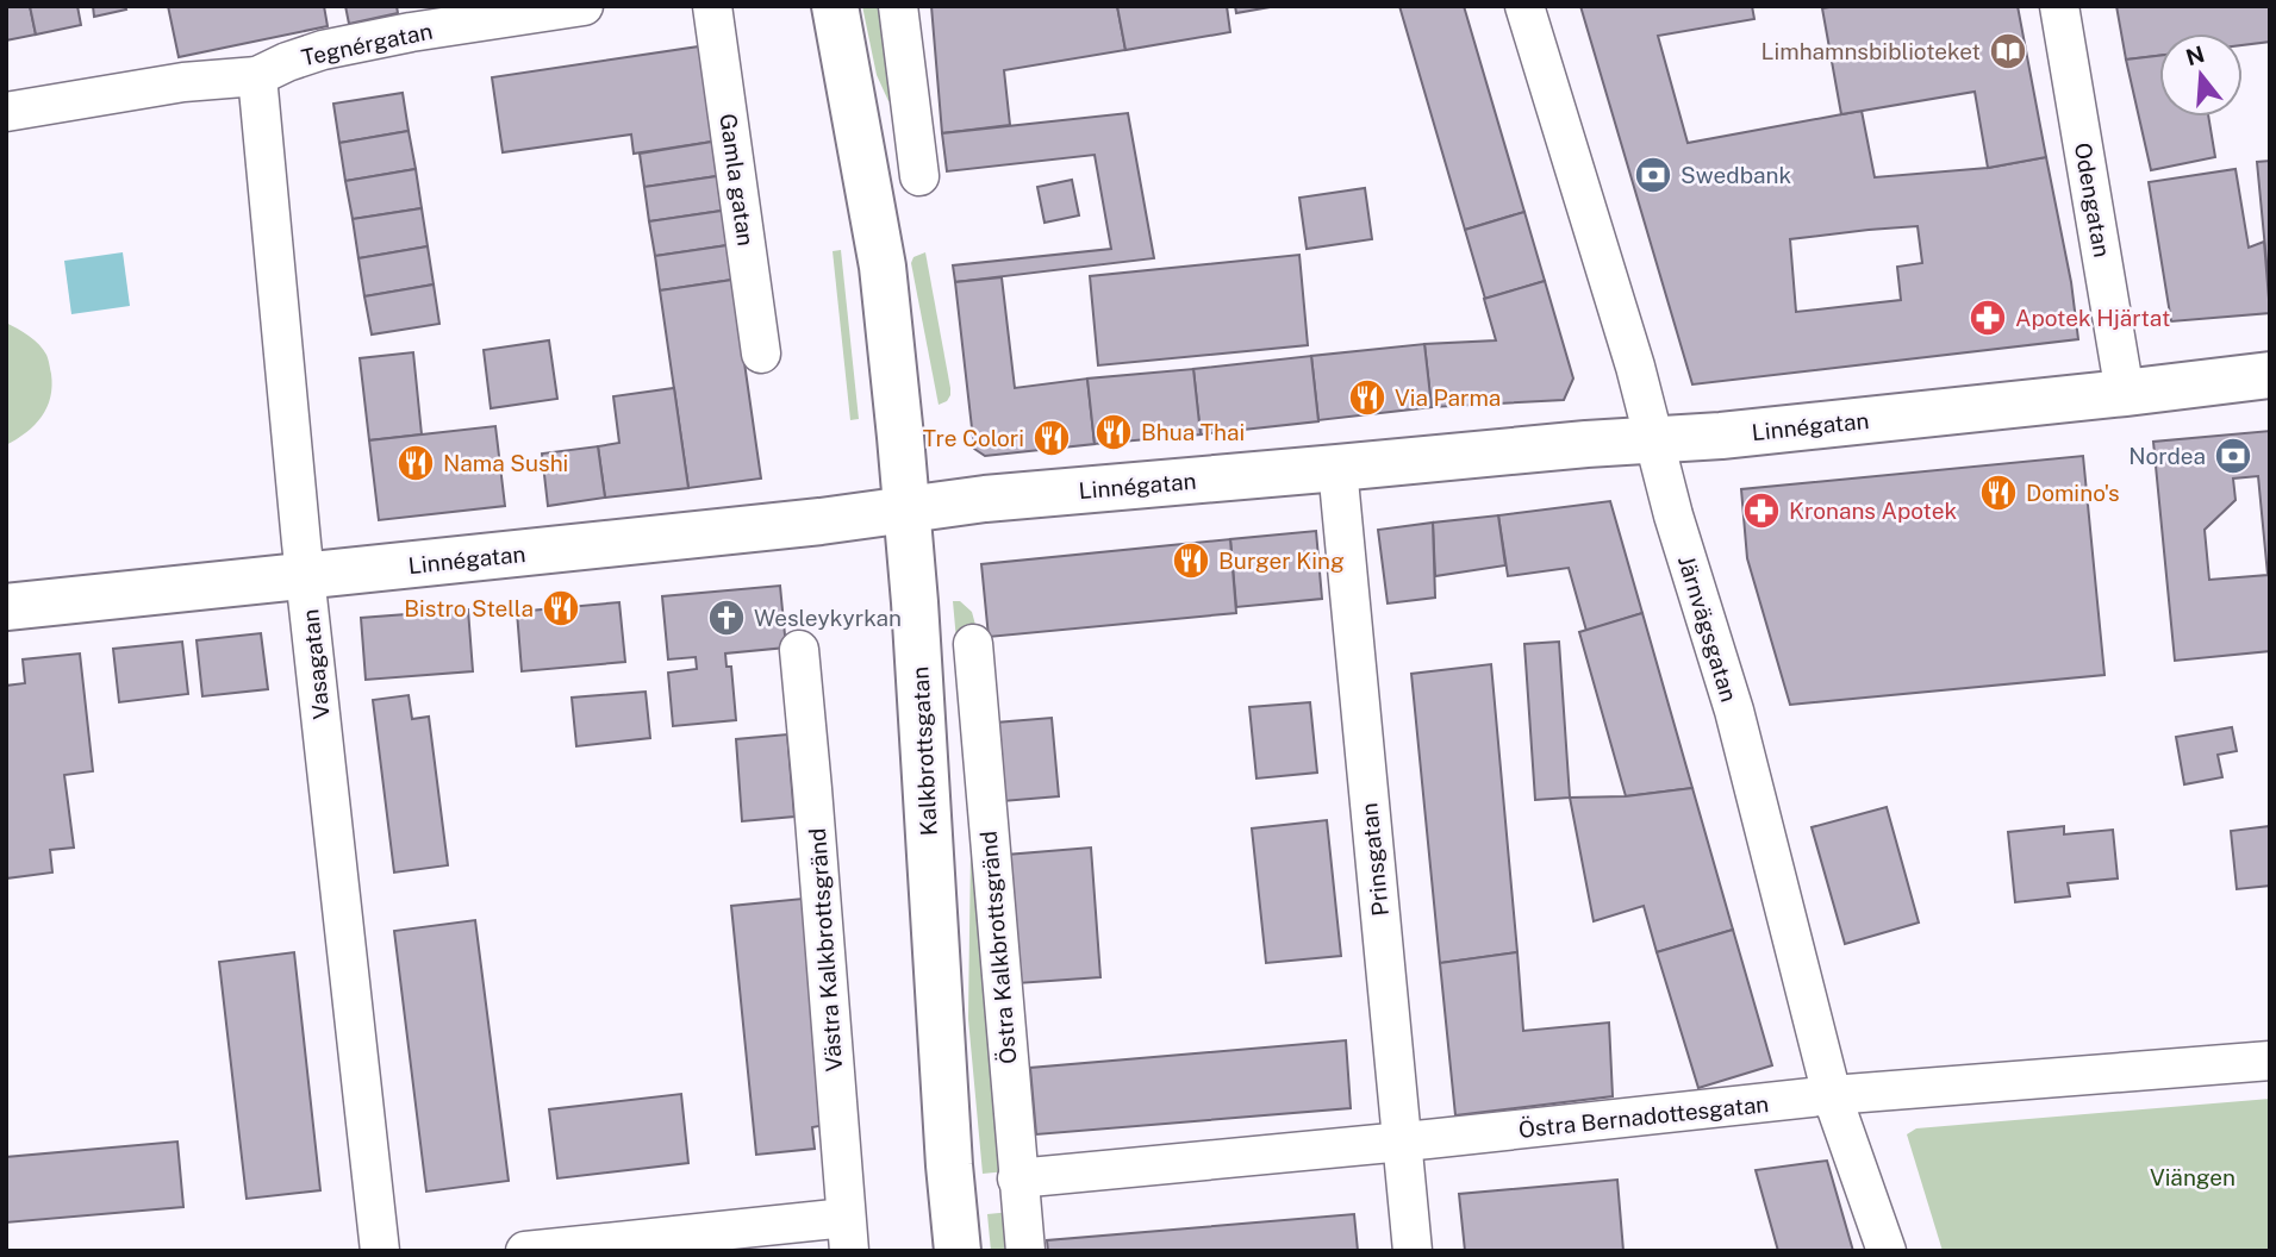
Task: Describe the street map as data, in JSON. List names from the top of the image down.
{
  "streets": {
    "street": [
      "Tegnérgatan",
      "Gamla gatan",
      "Odengatan",
      "Linnégatan",
      "Järnvägsgatan",
      "Vasagatan",
      "Kalkbrottsgatan",
      "Prinsgatan",
      "Östra Kalkbrottsgränd",
      "Västra Kalkbrottsgränd",
      "Östra Bernadottesgatan"
    ]
  },
  "crossings": [
    ["Tegnérgatan", "Vasagatan"],
    ["Odengatan", "Linnégatan"],
    ["Linnégatan", "Järnvägsgatan"],
    ["Linnégatan", "Vasagatan"],
    ["Linnégatan", "Kalkbrottsgatan"],
    ["Linnégatan", "Prinsgatan"],
    ["Järnvägsgatan", "Östra Bernadottesgatan"],
    ["Prinsgatan", "Östra Bernadottesgatan"],
    ["Östra Kalkbrottsgränd", "Östra Bernadottesgatan"]
  ],
  "parks": ["Viängen"],
  "places": {
    "library": ["Limhamnsbiblioteket"],
    "bank": ["Swedbank", "Nordea"],
    "pharmacy": ["Apotek Hjärtat", "Kronans Apotek"],
    "restaurant": [
      "Via Parma",
      "Bhua Thai",
      "Tre Colori",
      "Nama Sushi",
      "Domino's",
      "Burger King",
      "Bistro Stella"
    ],
    "church": ["Wesleykyrkan"]
  },
  "north": "top"
}
